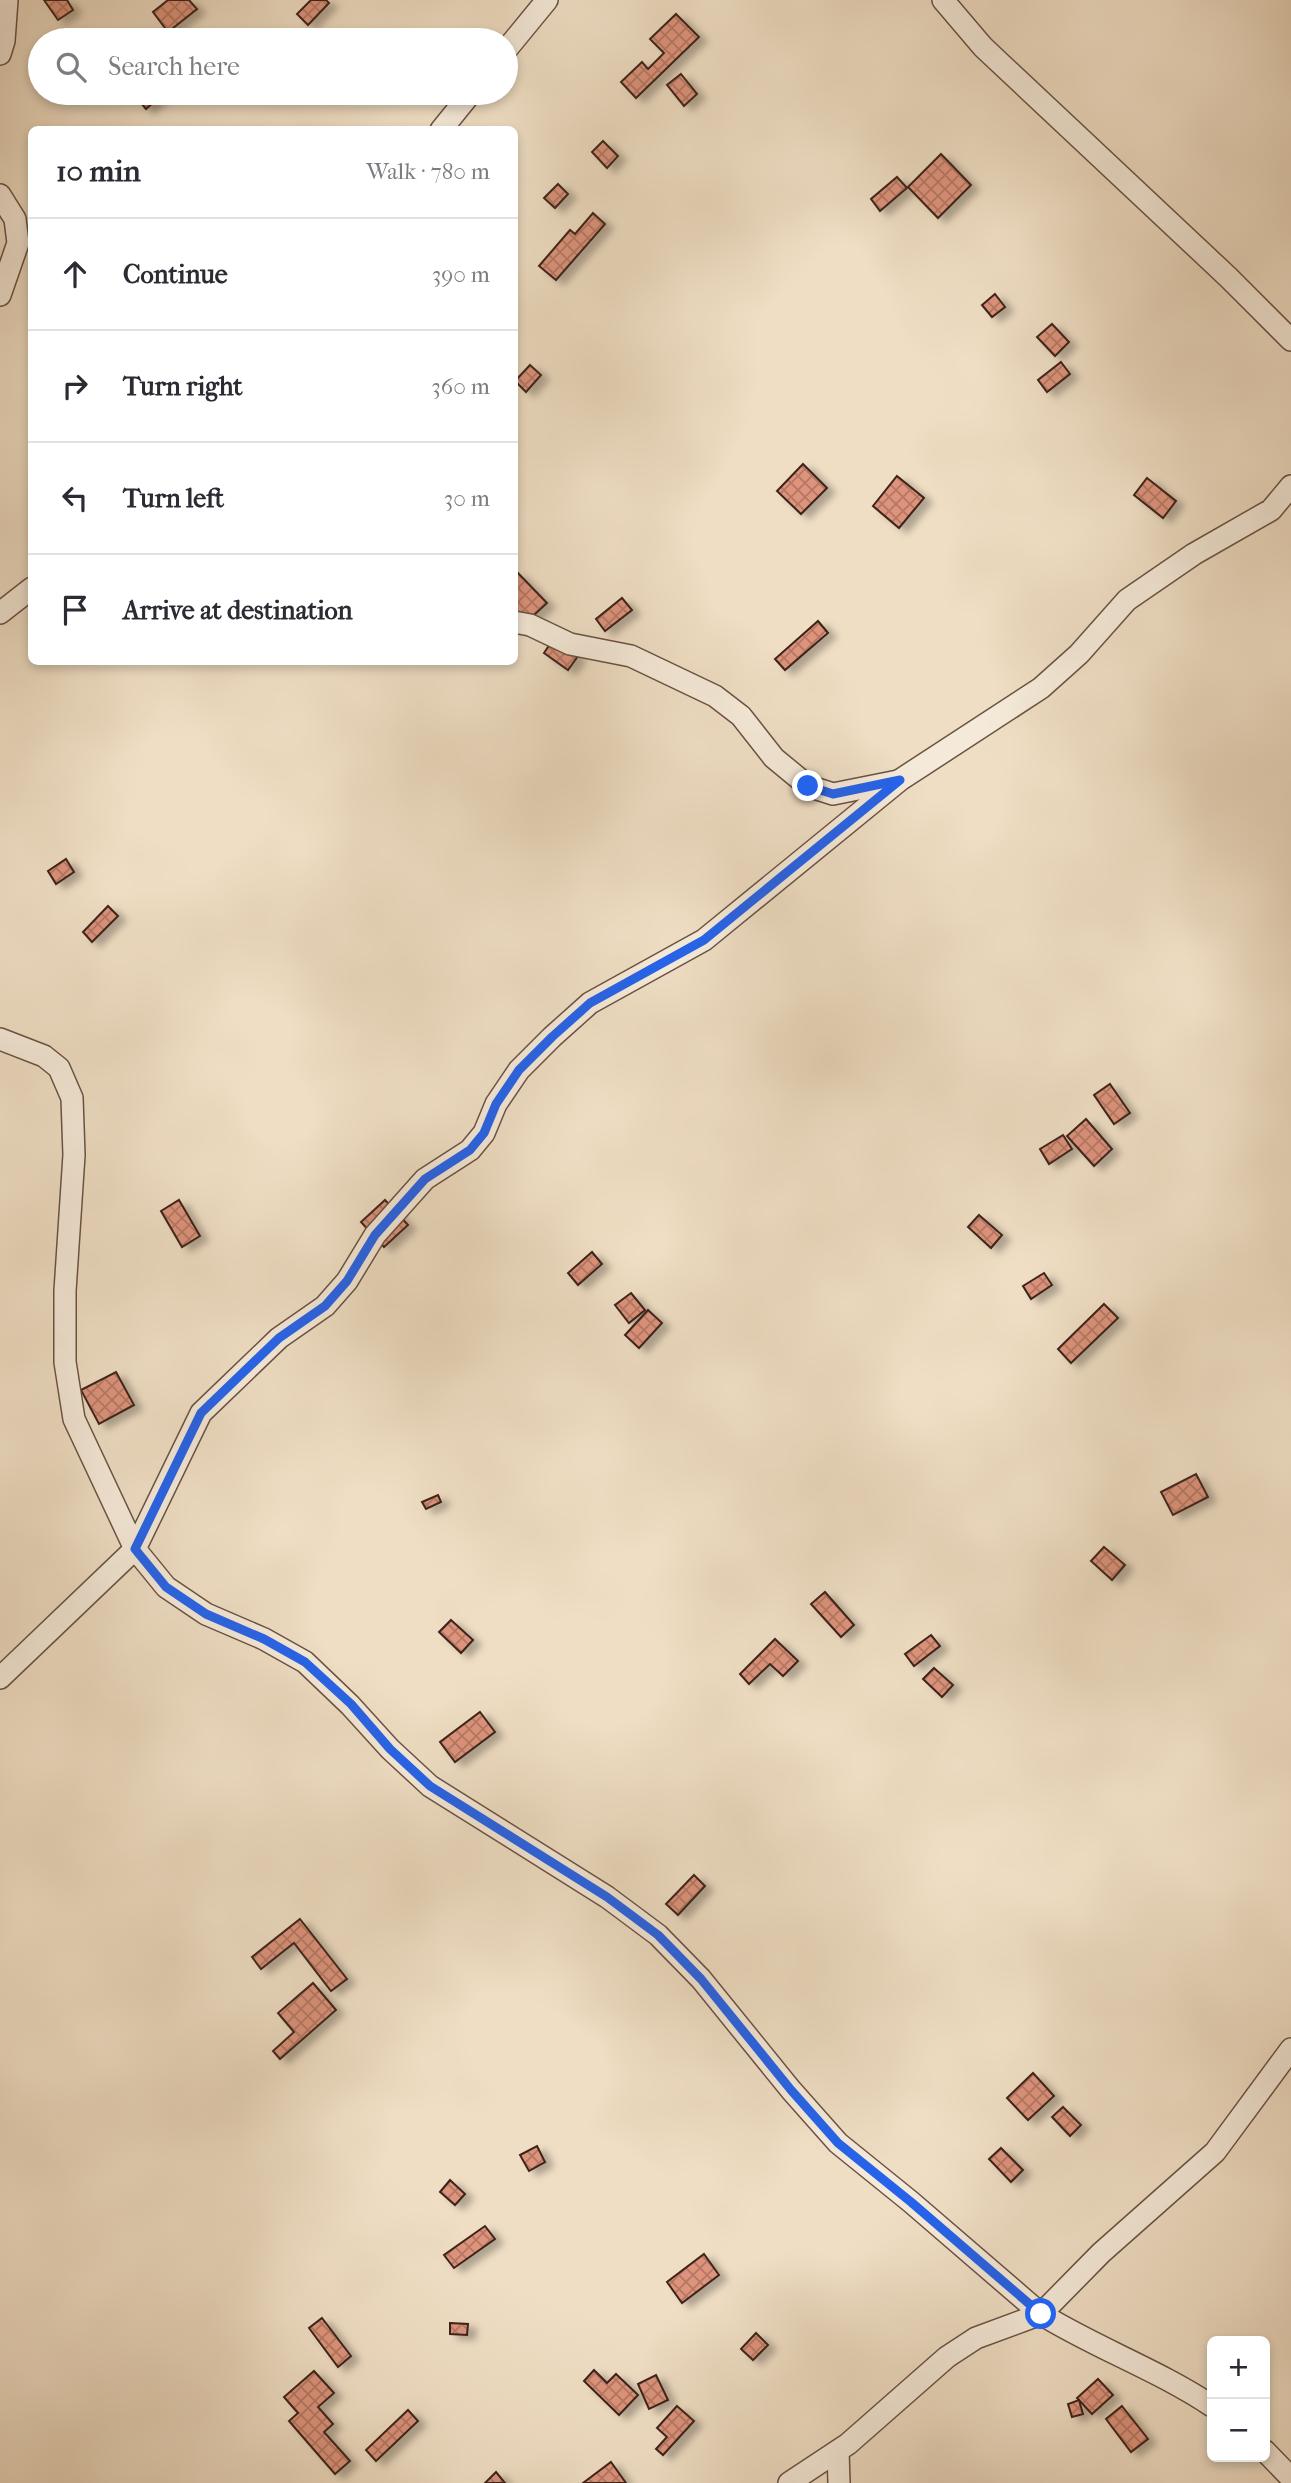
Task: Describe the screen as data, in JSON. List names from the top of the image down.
{
  "page": {
    "search": "Search here",
    "heading": ["10 min", "Walk · 780 m"],
    "list": [
      ["Continue", "390 m"],
      ["Turn right", "360 m"],
      ["Turn left", "30 m"],
      "Arrive at destination"
    ],
    "map_buttons": ["+", "−"]
  }
}
